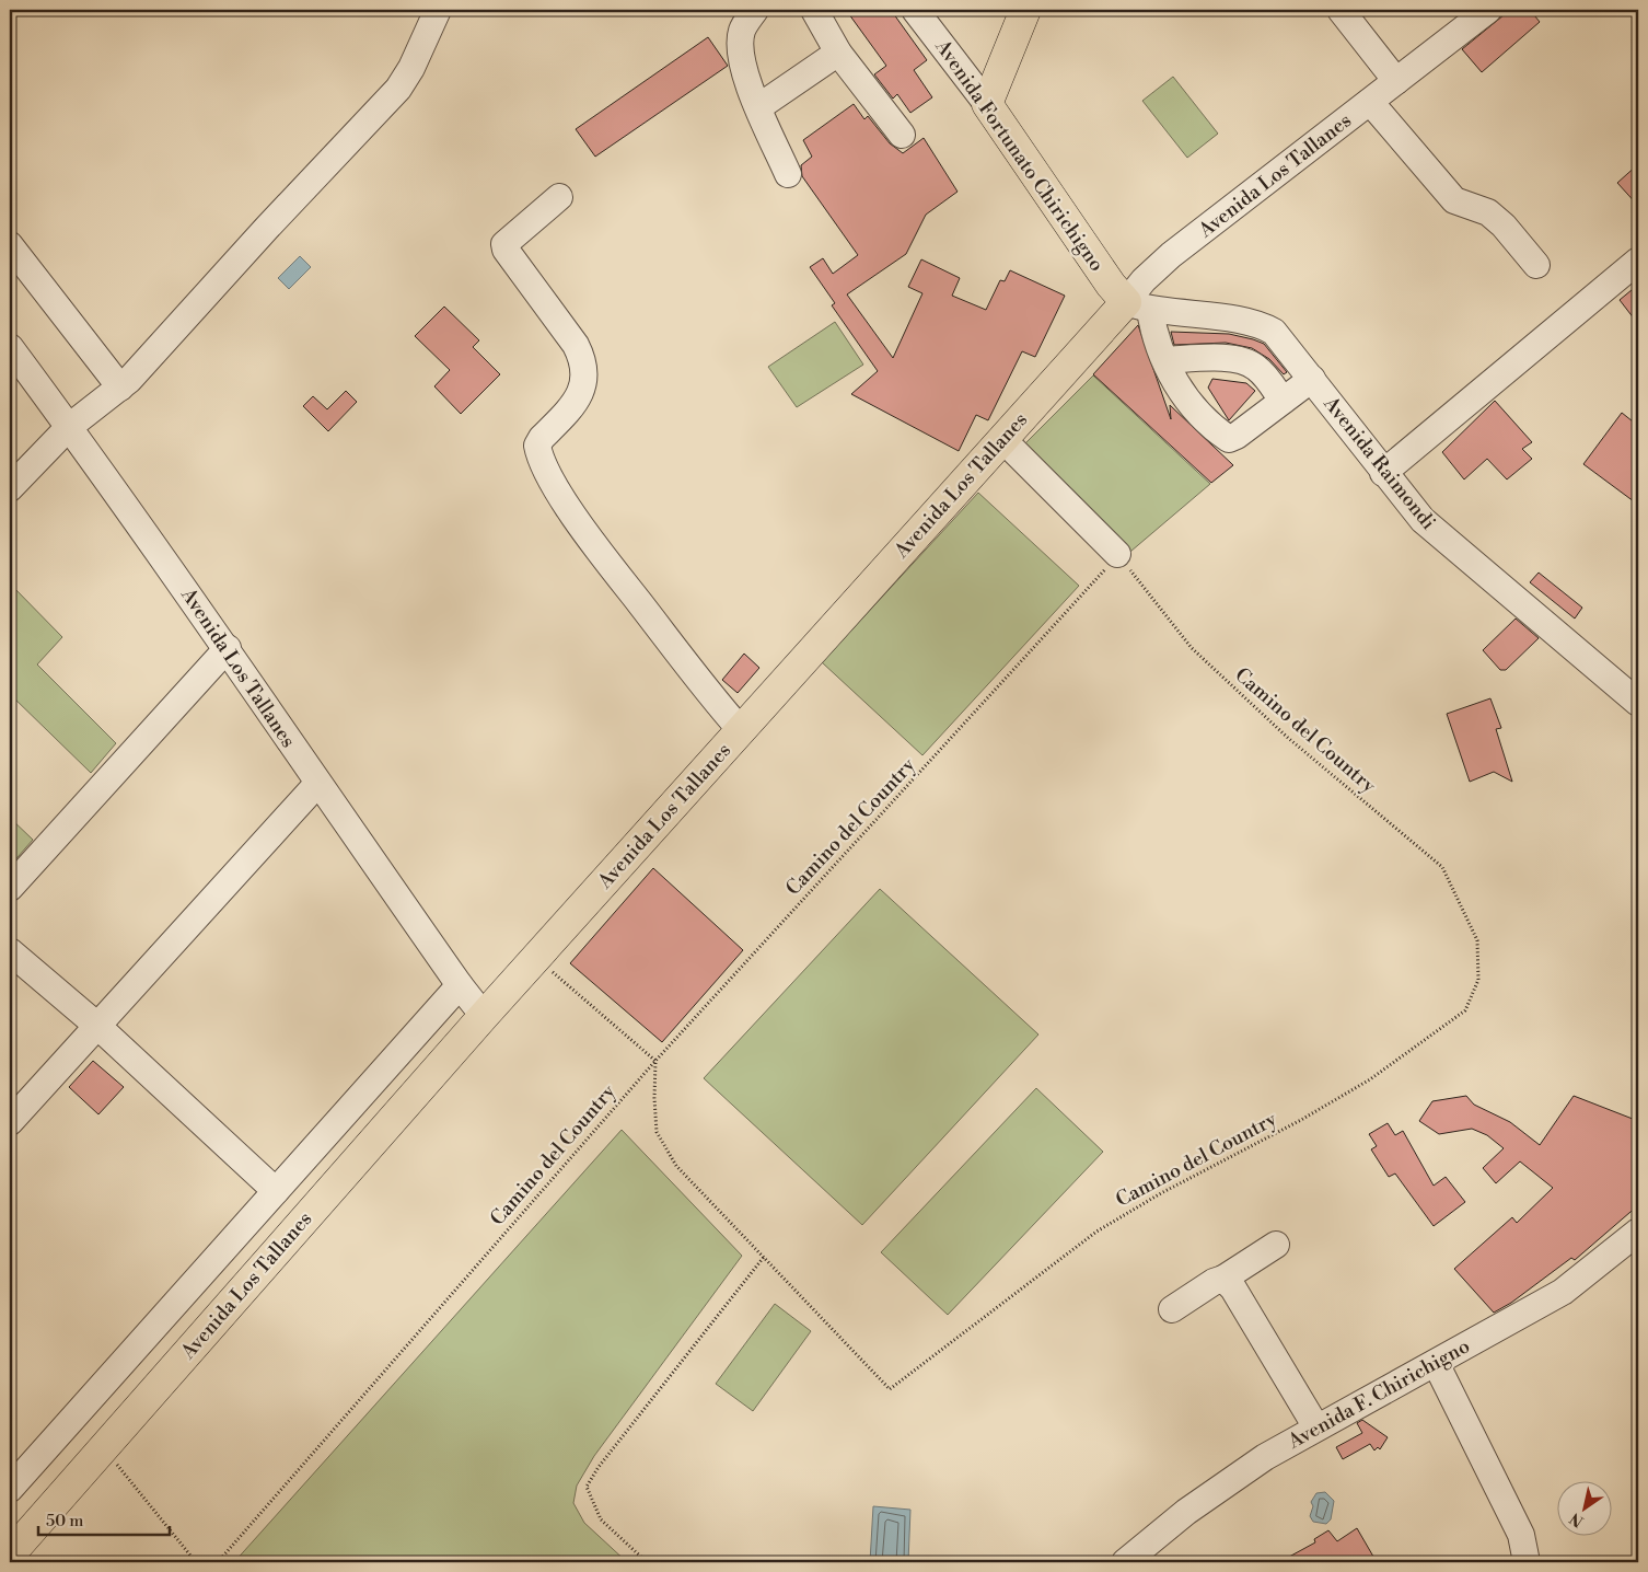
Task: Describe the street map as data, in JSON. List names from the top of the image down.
{
  "streets": {
    "main road": ["Avenida Fortunato Chirichigno", "Avenida Los Tallanes"],
    "street": ["Avenida Raimondi", "Avenida F. Chirichigno"],
    "path": ["Camino del Country"]
  },
  "crossings": [
    ["Avenida Fortunato Chirichigno", "Avenida Los Tallanes"],
    ["Avenida Fortunato Chirichigno", "Avenida Raimondi"],
    ["Avenida Los Tallanes", "Avenida Raimondi"]
  ],
  "scale_bar": "50 m",
  "north": "bottom left"
}
